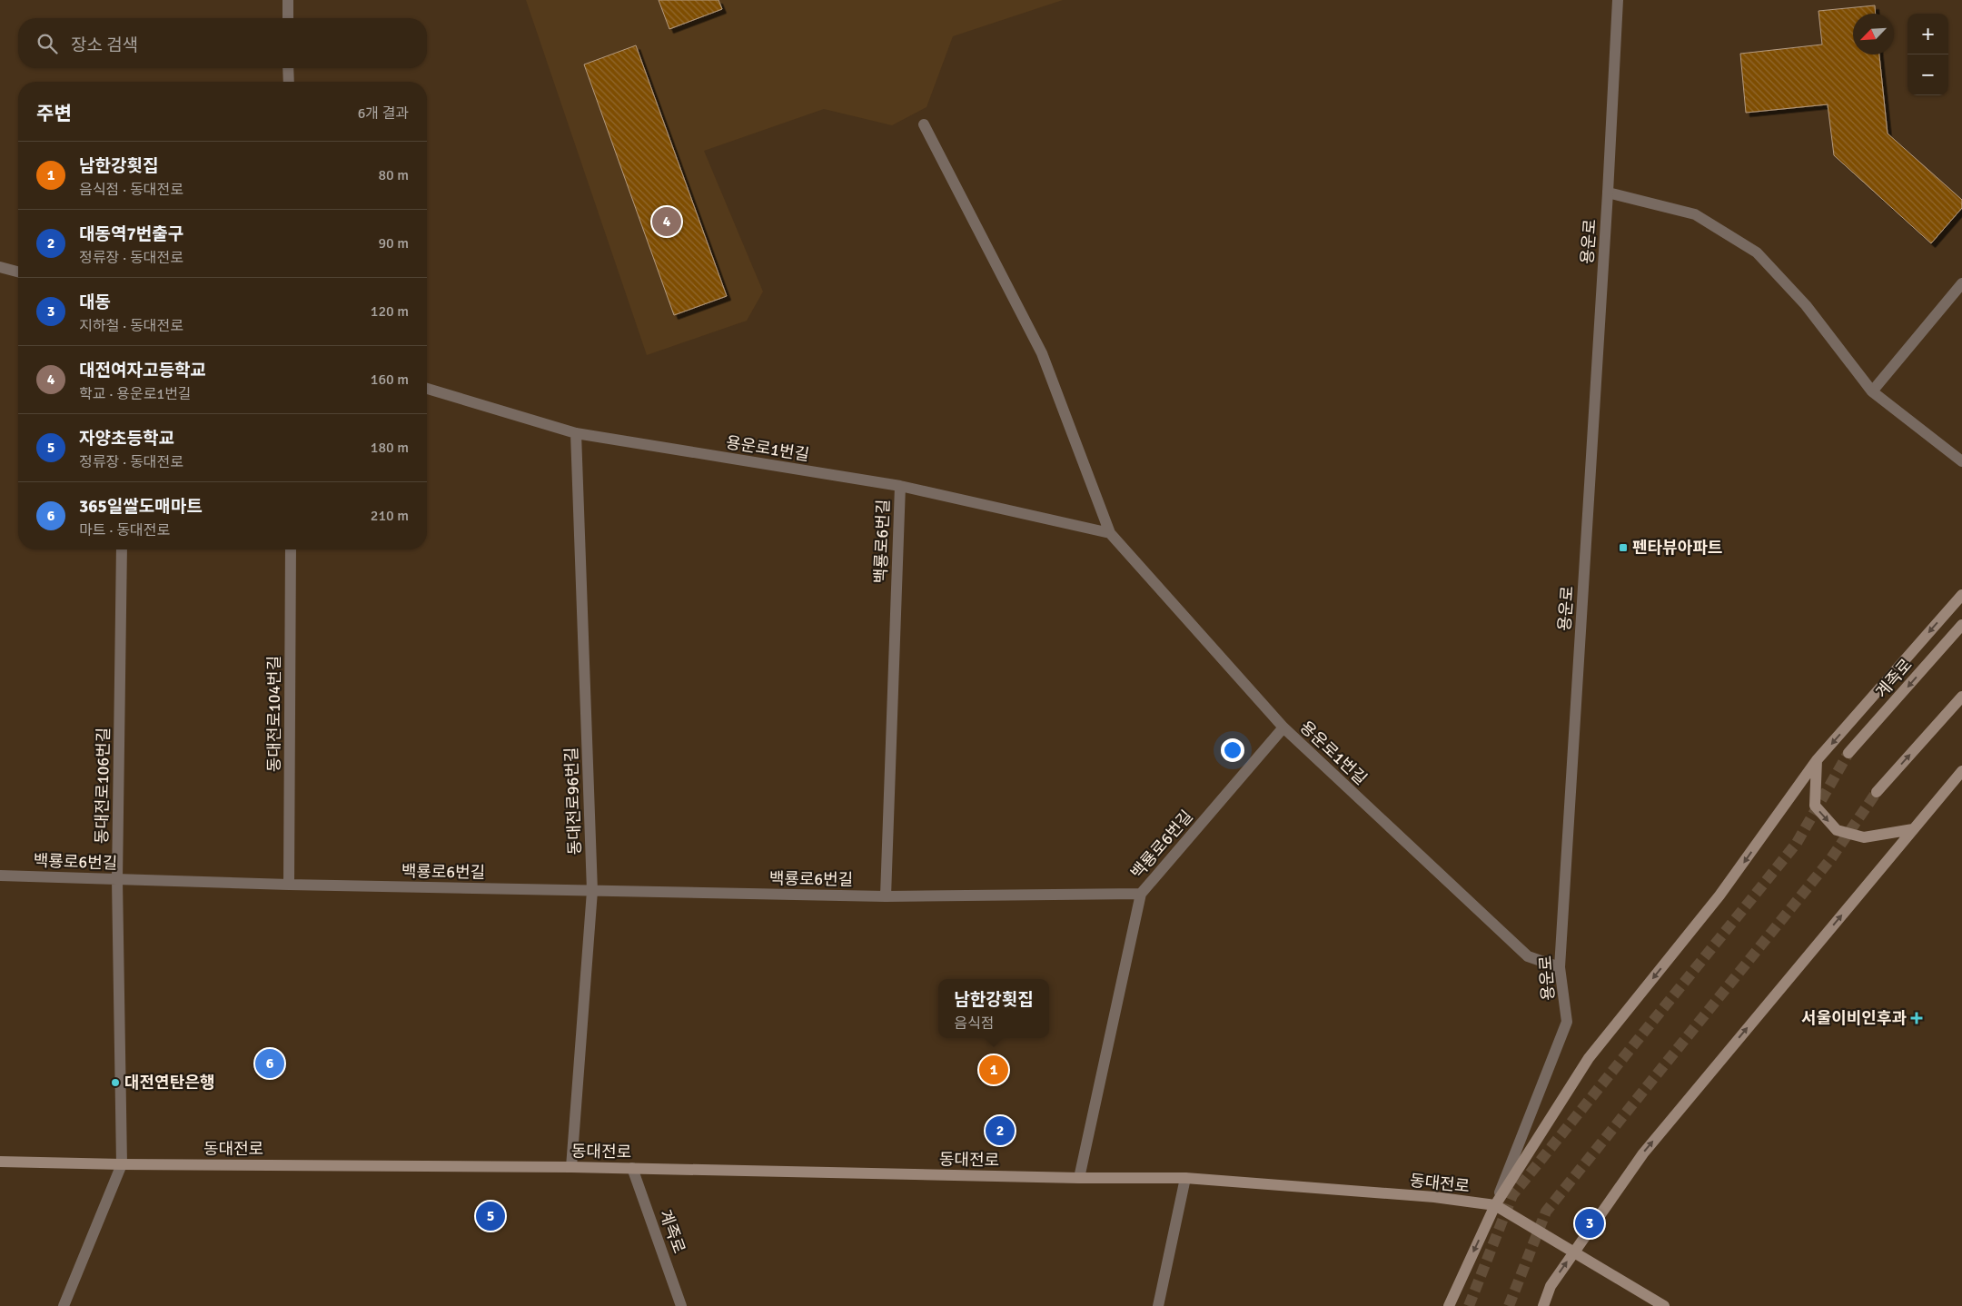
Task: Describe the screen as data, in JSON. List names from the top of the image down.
{
  "streets": {
    "main road": ["계족로", "동대전로"],
    "street": [
      "용운로",
      "용운로1번길",
      "백룡로6번길",
      "동대전로104번길",
      "동대전로106번길",
      "동대전로96번길"
    ]
  },
  "crossings": [
    ["용운로", "용운로1번길"],
    ["용운로", "동대전로"],
    ["용운로1번길", "백룡로6번길"],
    ["용운로1번길", "동대전로96번길"],
    ["백룡로6번길", "동대전로104번길"],
    ["백룡로6번길", "동대전로106번길"],
    ["백룡로6번길", "동대전로96번길"],
    ["계족로", "동대전로"],
    ["동대전로106번길", "동대전로"],
    ["동대전로96번길", "동대전로"]
  ],
  "places": {
    "transit": ["펜타뷰아파트"],
    "health": ["서울이비인후과"],
    "other": ["대전연탄은행"]
  },
  "north": "bottom left",
  "page": {
    "map_buttons": ["+", "−"],
    "search": "장소 검색",
    "heading": ["주변", "6개 결과"],
    "list": [
      {
        "mark": "1",
        "name": "남한강횟집",
        "note": "음식점 · 동대전로",
        "value": "80 m"
      },
      {
        "mark": "2",
        "name": "대동역7번출구",
        "note": "정류장 · 동대전로",
        "value": "90 m"
      },
      {
        "mark": "3",
        "name": "대동",
        "note": "지하철 · 동대전로",
        "value": "120 m"
      },
      {
        "mark": "4",
        "name": "대전여자고등학교",
        "note": "학교 · 용운로1번길",
        "value": "160 m"
      },
      {
        "mark": "5",
        "name": "자양초등학교",
        "note": "정류장 · 동대전로",
        "value": "180 m"
      },
      {
        "mark": "6",
        "name": "365일쌀도매마트",
        "note": "마트 · 동대전로",
        "value": "210 m"
      }
    ],
    "pins": [
      "4",
      "6",
      "1",
      "2",
      "5",
      "3"
    ],
    "popup": ["남한강횟집", "음식점"]
  }
}
